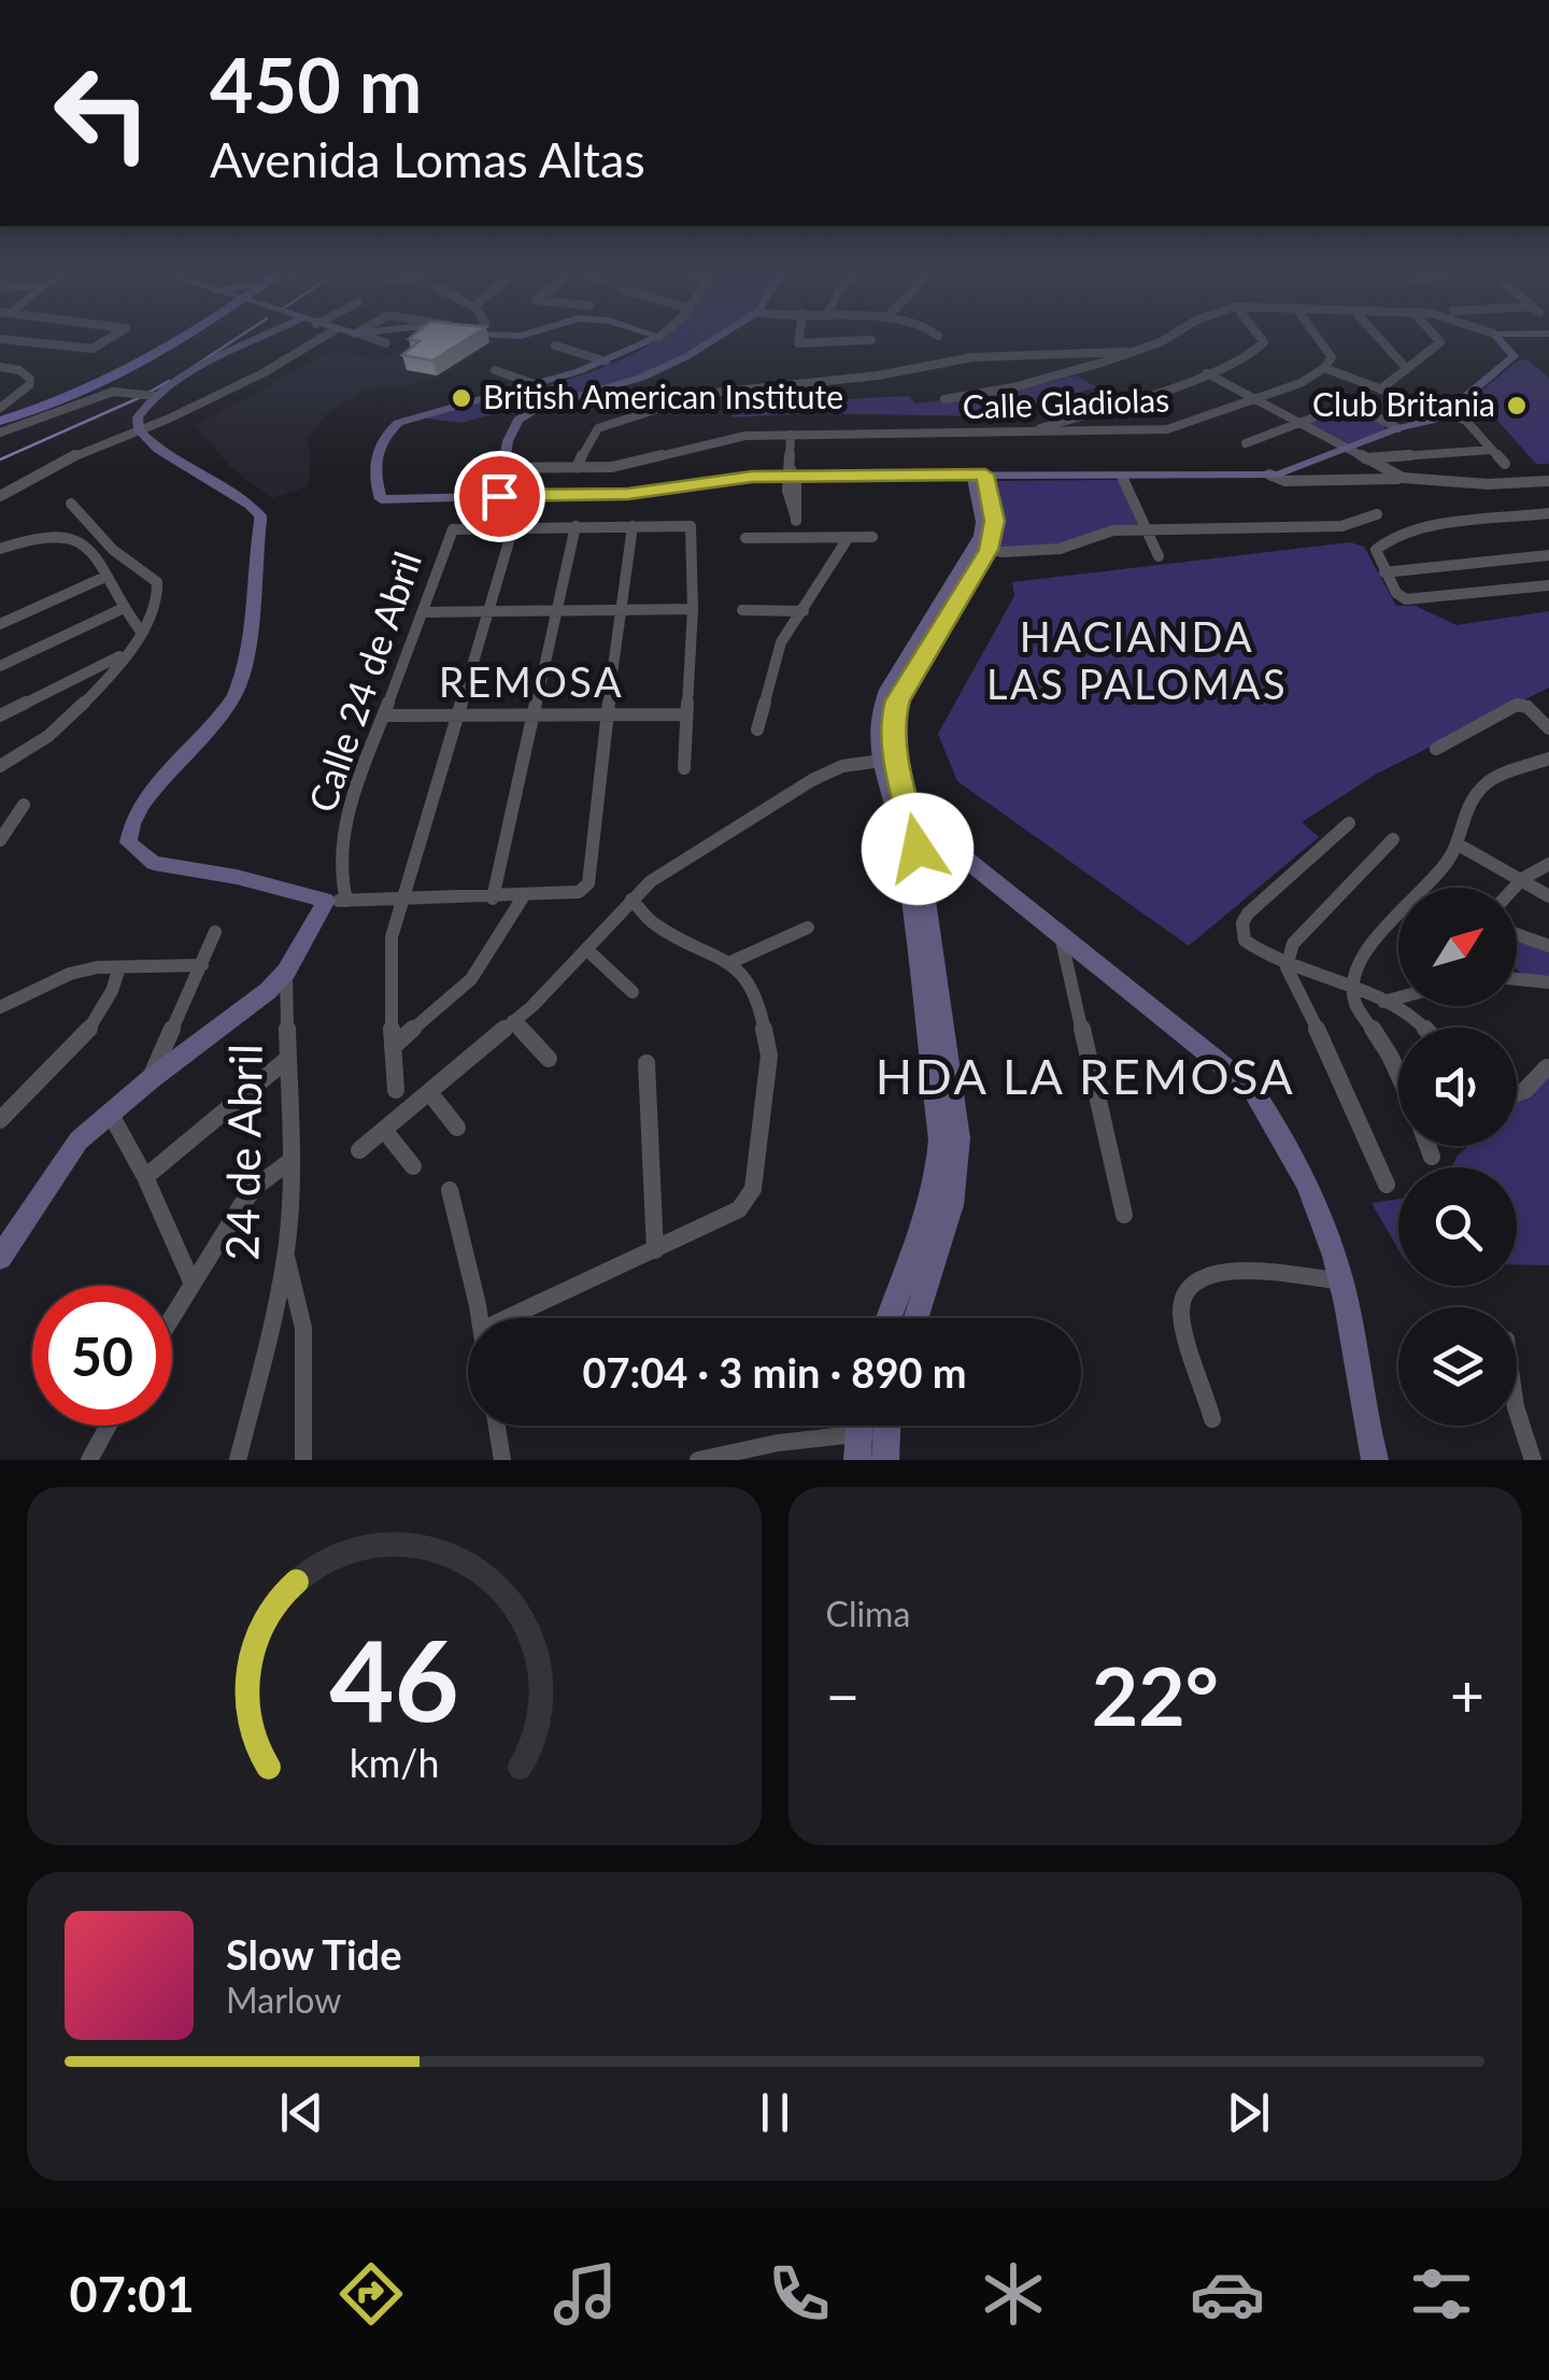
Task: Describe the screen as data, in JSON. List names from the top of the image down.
{
  "streets": {
    "street": ["Calle Gladiolas", "Calle 24 de Abril", "24 de Abril"]
  },
  "districts": ["HACIANDA LAS PALOMAS", "REMOSA", "HDA LA REMOSA"],
  "places": ["British American Institute", "Club Britania"],
  "north": "top right",
  "page": {
    "turn": ["450 m", "Avenida Lomas Altas"],
    "limit": "50",
    "trip": "07:04 · 3 min · 890 m",
    "tile": "Clima",
    "heat": ["−", "22°", "+"],
    "song": ["Slow Tide", "Marlow"],
    "tabs": "07:01",
    "gauge": ["46", "km/h"]
  }
}
